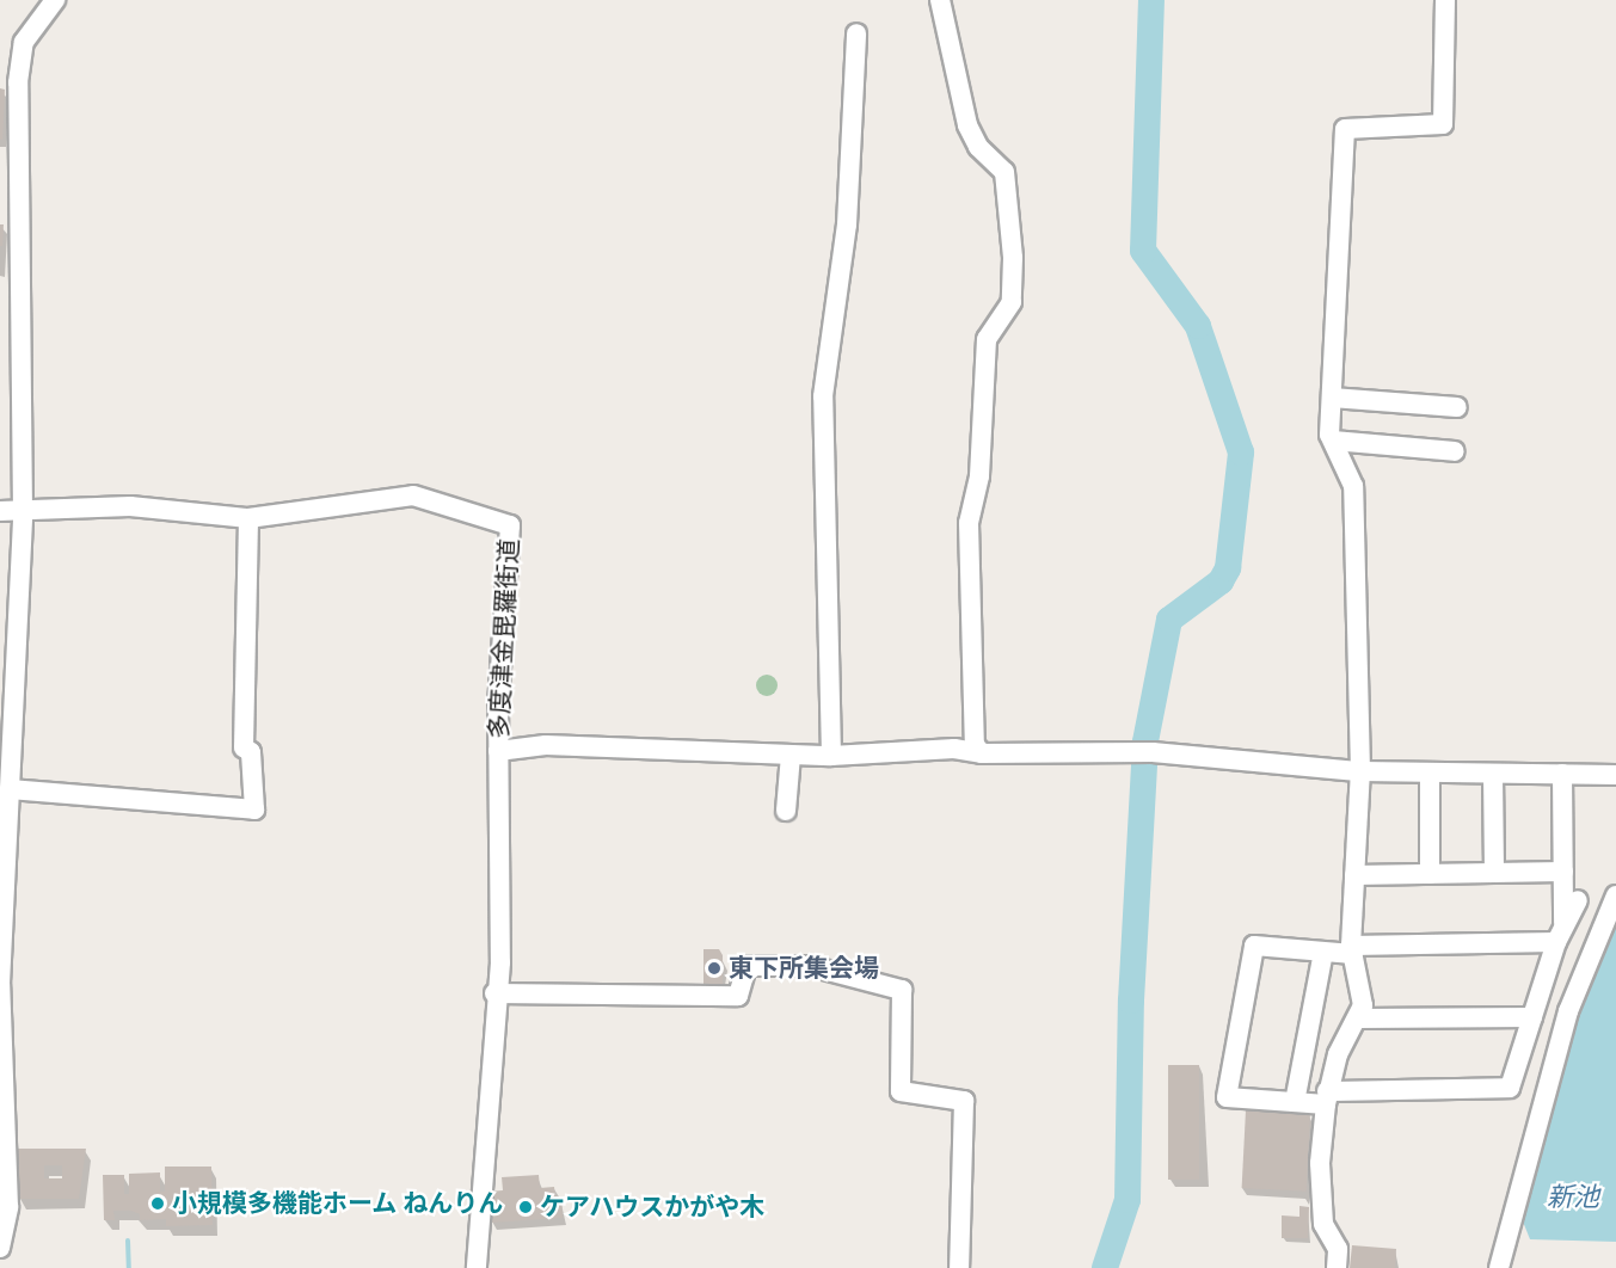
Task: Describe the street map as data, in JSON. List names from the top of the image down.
{
  "streets": {
    "street": ["多度津金毘羅街道"]
  },
  "water": ["新池"],
  "places": ["東下所集会場", "小規模多機能ホーム ねんりん", "ケアハウスかがや木"]
}
